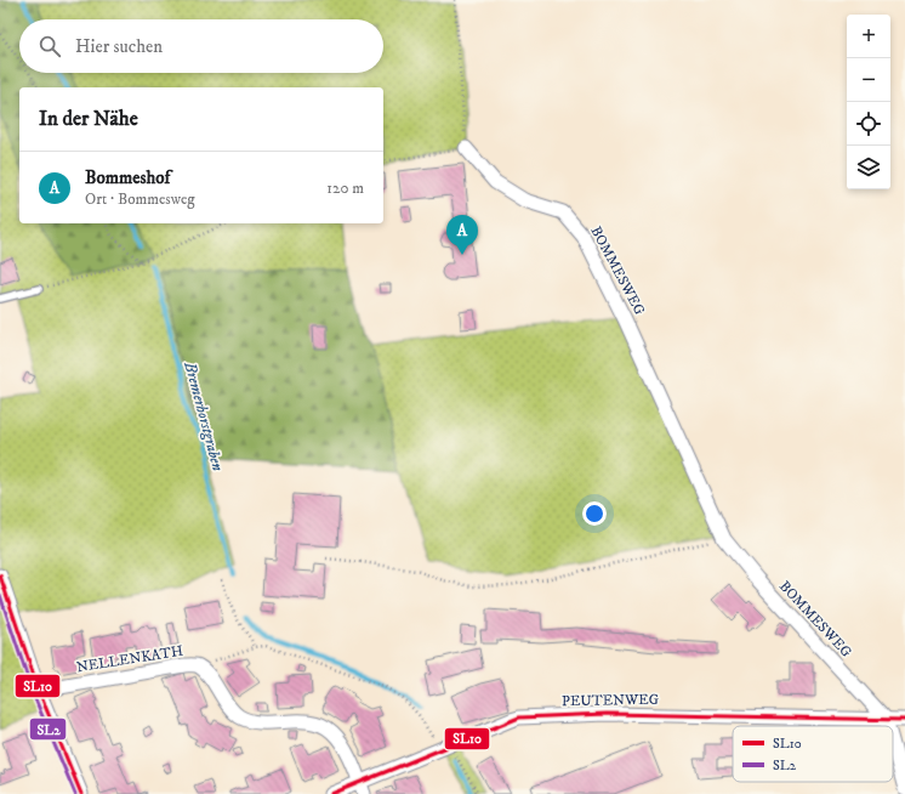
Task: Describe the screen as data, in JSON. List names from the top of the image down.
{
  "streets": {
    "street": ["BOMMESWEG", "NELLENKATH", "PEUTENWEG"]
  },
  "crossings": [
    ["BOMMESWEG", "PEUTENWEG"],
    ["NELLENKATH", "PEUTENWEG"]
  ],
  "water": ["Bremerhorstgraben"],
  "lines": ["transit line SL10", "transit line SL2"],
  "legend": ["SL10", "SL2"],
  "page": {
    "map_buttons": ["+", "−"],
    "search": "Hier suchen",
    "heading": "In der Nähe",
    "list": [
      {
        "mark": "A",
        "name": "Bommeshof",
        "note": "Ort · Bommesweg",
        "value": "120 m"
      }
    ],
    "pins": "A"
  }
}
